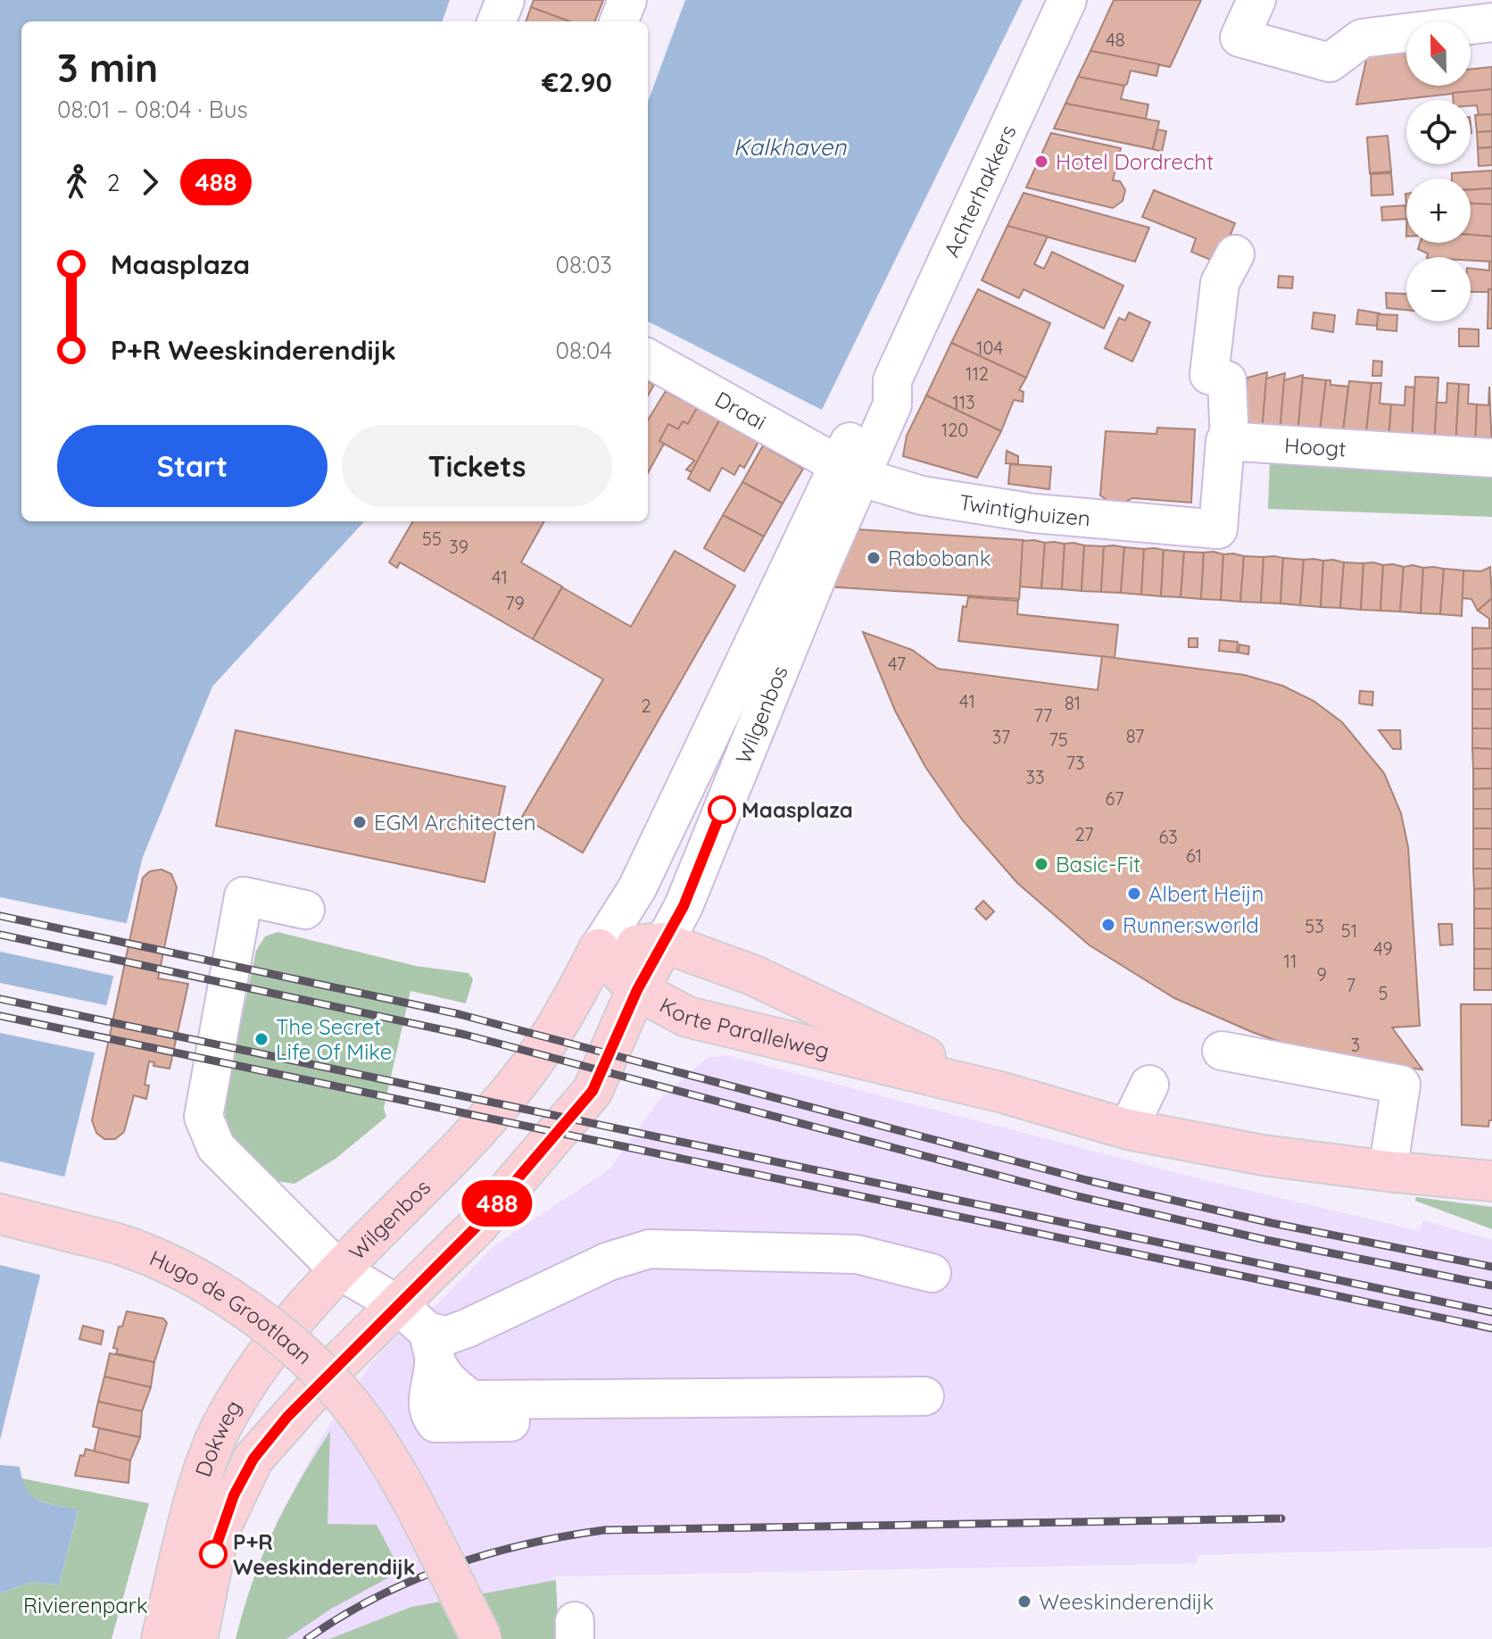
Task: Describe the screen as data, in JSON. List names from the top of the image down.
{
  "streets": {
    "main road": [
      "Wilgenbos",
      "Korte Parallelweg",
      "Hugo de Grootlaan",
      "Dokweg"
    ],
    "street": [
      "Achterhakkers",
      "Draai",
      "Hoogt",
      "Twintighuizen"
    ]
  },
  "crossings": [
    ["Achterhakkers", "Draai"],
    ["Achterhakkers", "Twintighuizen"],
    ["Achterhakkers", "Wilgenbos"],
    ["Draai", "Twintighuizen"],
    ["Draai", "Wilgenbos"],
    ["Hoogt", "Twintighuizen"],
    ["Twintighuizen", "Wilgenbos"],
    ["Wilgenbos", "Korte Parallelweg"],
    ["Wilgenbos", "Dokweg"]
  ],
  "water": ["Kalkhaven"],
  "parks": ["Rivierenpark"],
  "places": [
    "Hotel Dordrecht",
    "Rabobank",
    "Maasplaza",
    "EGM Architecten",
    "Basic-Fit",
    "Albert Heijn",
    "Runnersworld",
    "The Secret Life Of Mike",
    "P+R Weeskinderendijk",
    "Weeskinderendijk"
  ],
  "lines": ["bus line 488"],
  "house_numbers": [
    "48",
    "104",
    "112",
    "113",
    "120",
    "55",
    "39",
    "41",
    "79",
    "47",
    "41",
    "81",
    "2",
    "77",
    "87",
    "37",
    "75",
    "73",
    "33",
    "67",
    "27",
    "63",
    "61",
    "53",
    "51",
    "49",
    "11",
    "9",
    "7",
    "5",
    "3"
  ],
  "north": "top",
  "page": {
    "on_map": "488",
    "map_buttons": ["+", "−"],
    "heading": ["3 min", "08:01 – 08:04 · Bus", "€2.90"],
    "legs": ["2", "488"],
    "list": [
      {
        "name": "Maasplaza",
        "value": "08:03"
      },
      {
        "name": "P+R Weeskinderendijk",
        "value": "08:04"
      }
    ],
    "buttons": ["Start", "Tickets"]
  }
}
